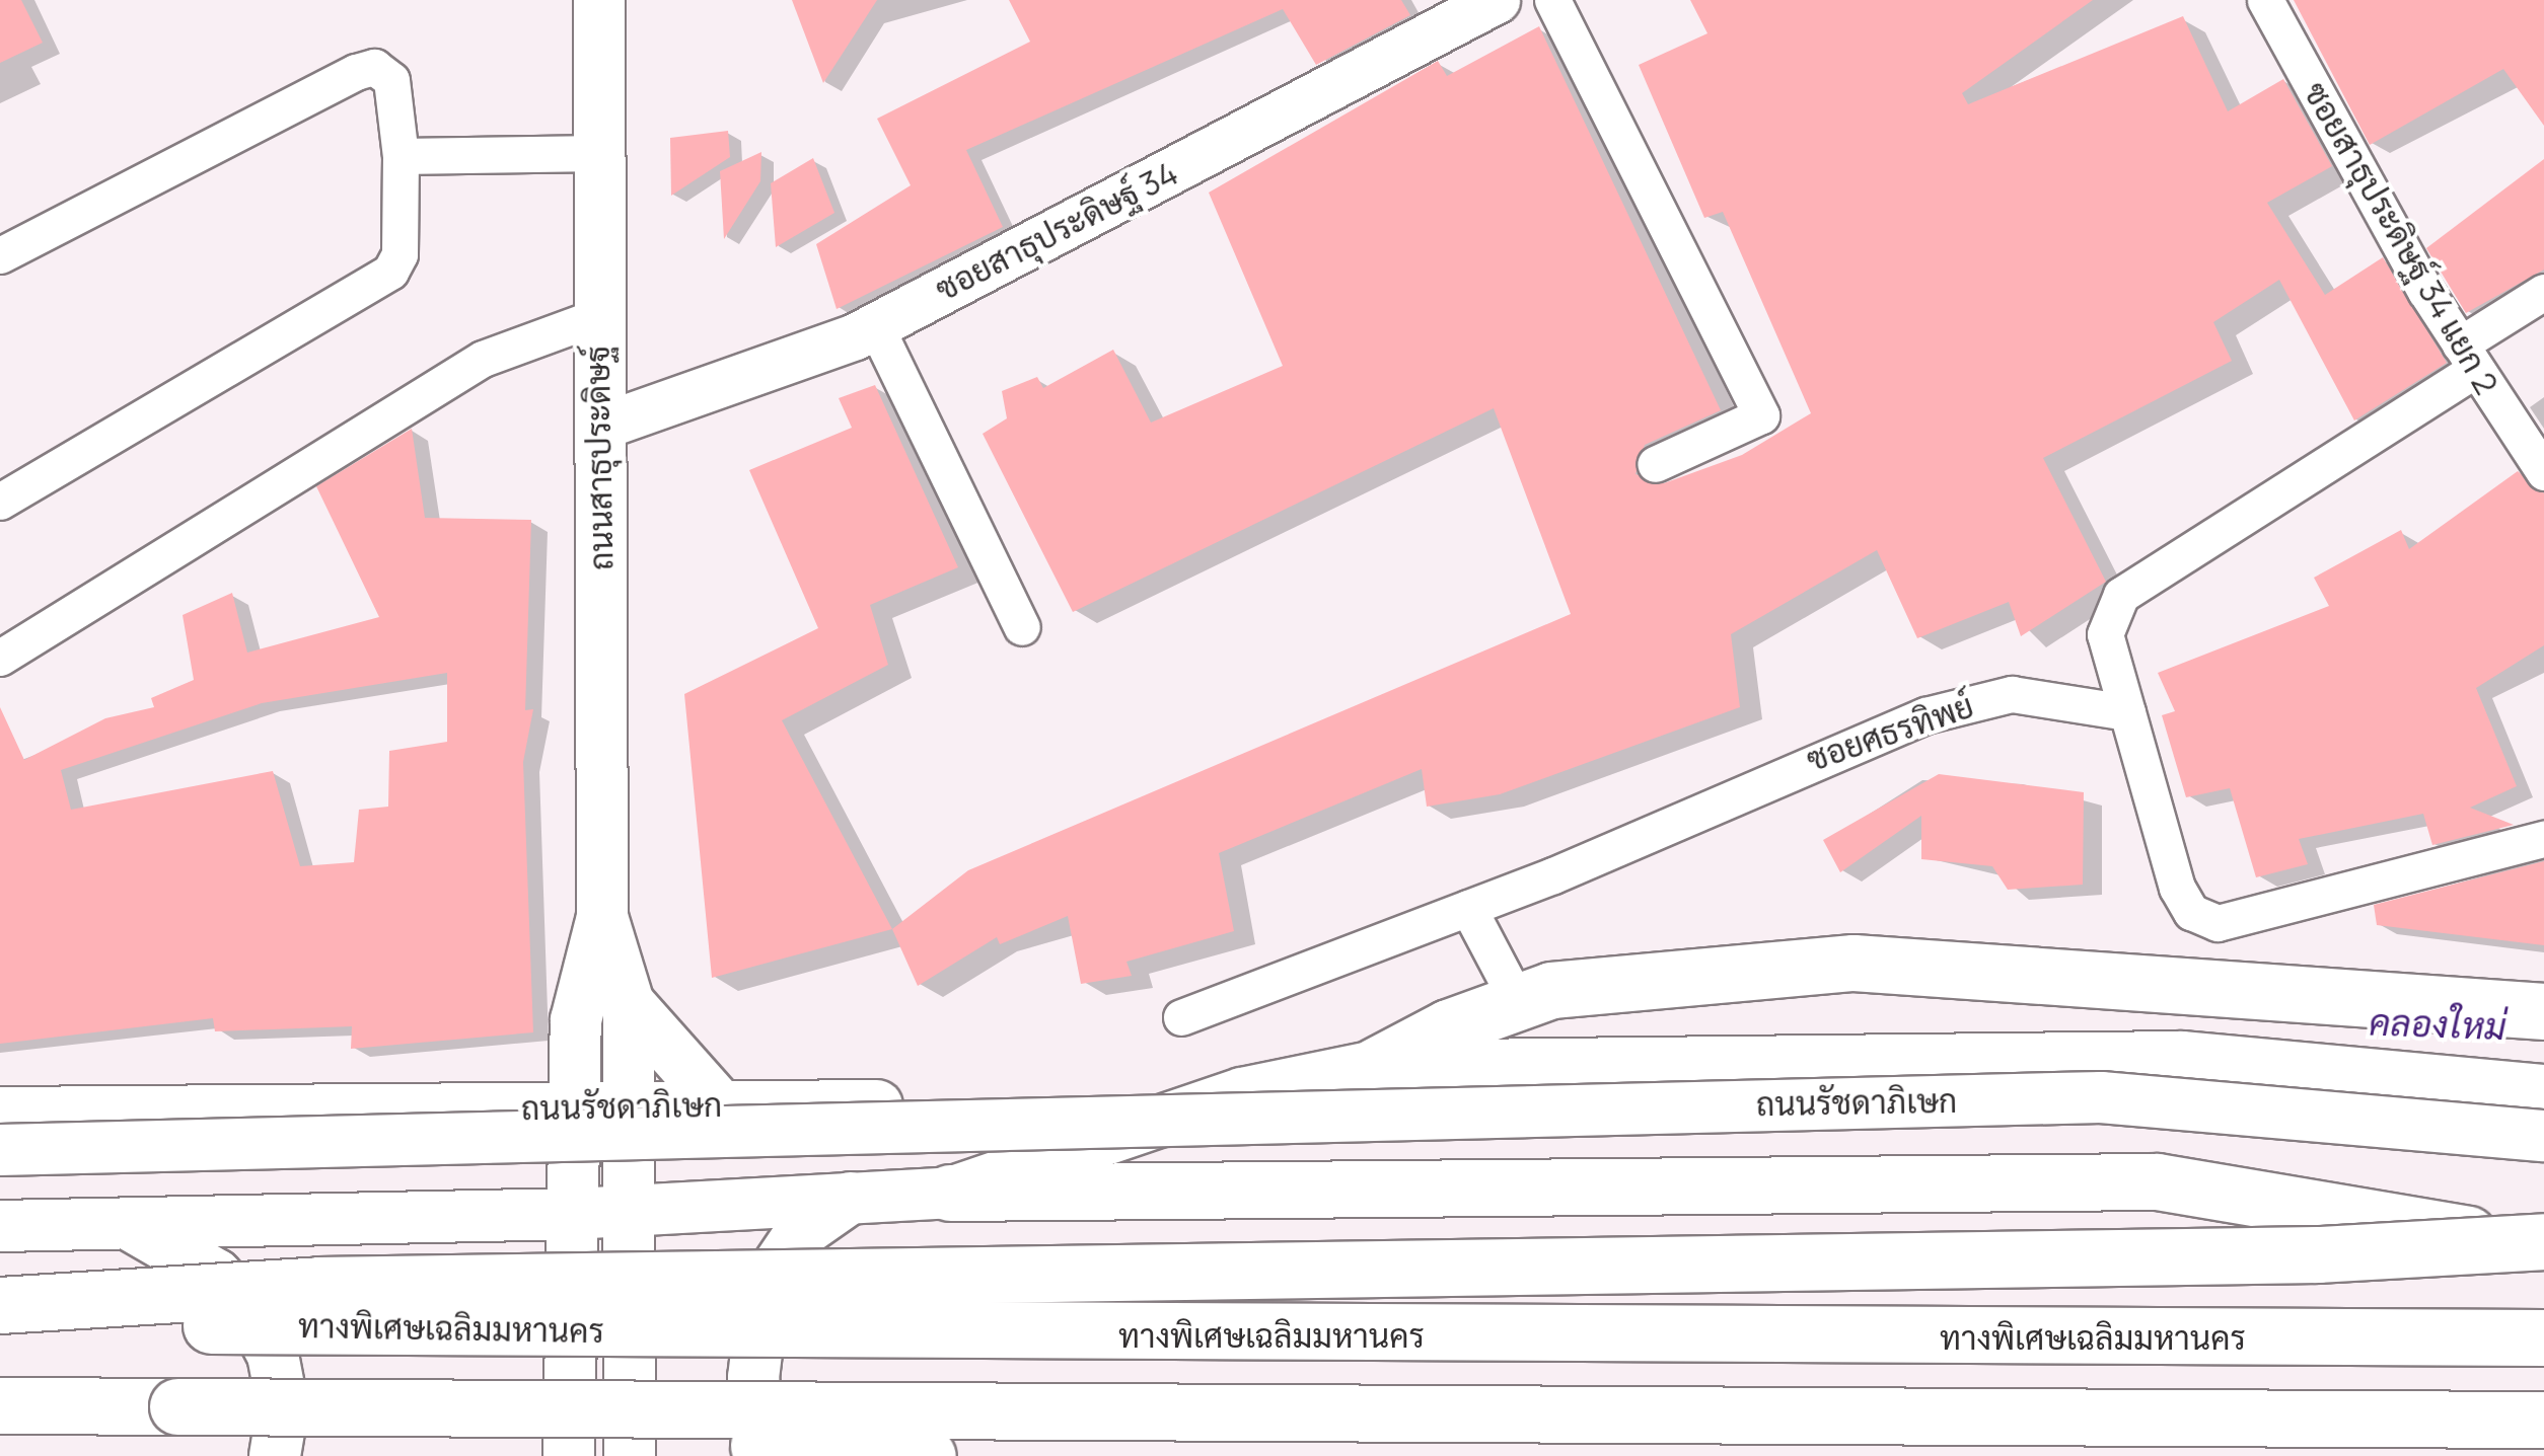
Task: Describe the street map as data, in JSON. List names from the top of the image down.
{
  "streets": {
    "highway": ["ทางพิเศษเฉลิมมหานคร"],
    "main road": ["ถนนสาธุประดิษฐ์", "ถนนรัชดาภิเษก"],
    "street": ["ซอยสาธุประดิษฐ์ 34", "ซอยสาธุประดิษฐ์ 34 แยก 2", "ซอยศธรทิพย์"]
  },
  "crossings": [
    ["ซอยสาธุประดิษฐ์ 34", "ถนนสาธุประดิษฐ์"],
    ["ถนนสาธุประดิษฐ์", "ถนนรัชดาภิเษก"]
  ],
  "water": ["คลองใหม่"]
}
